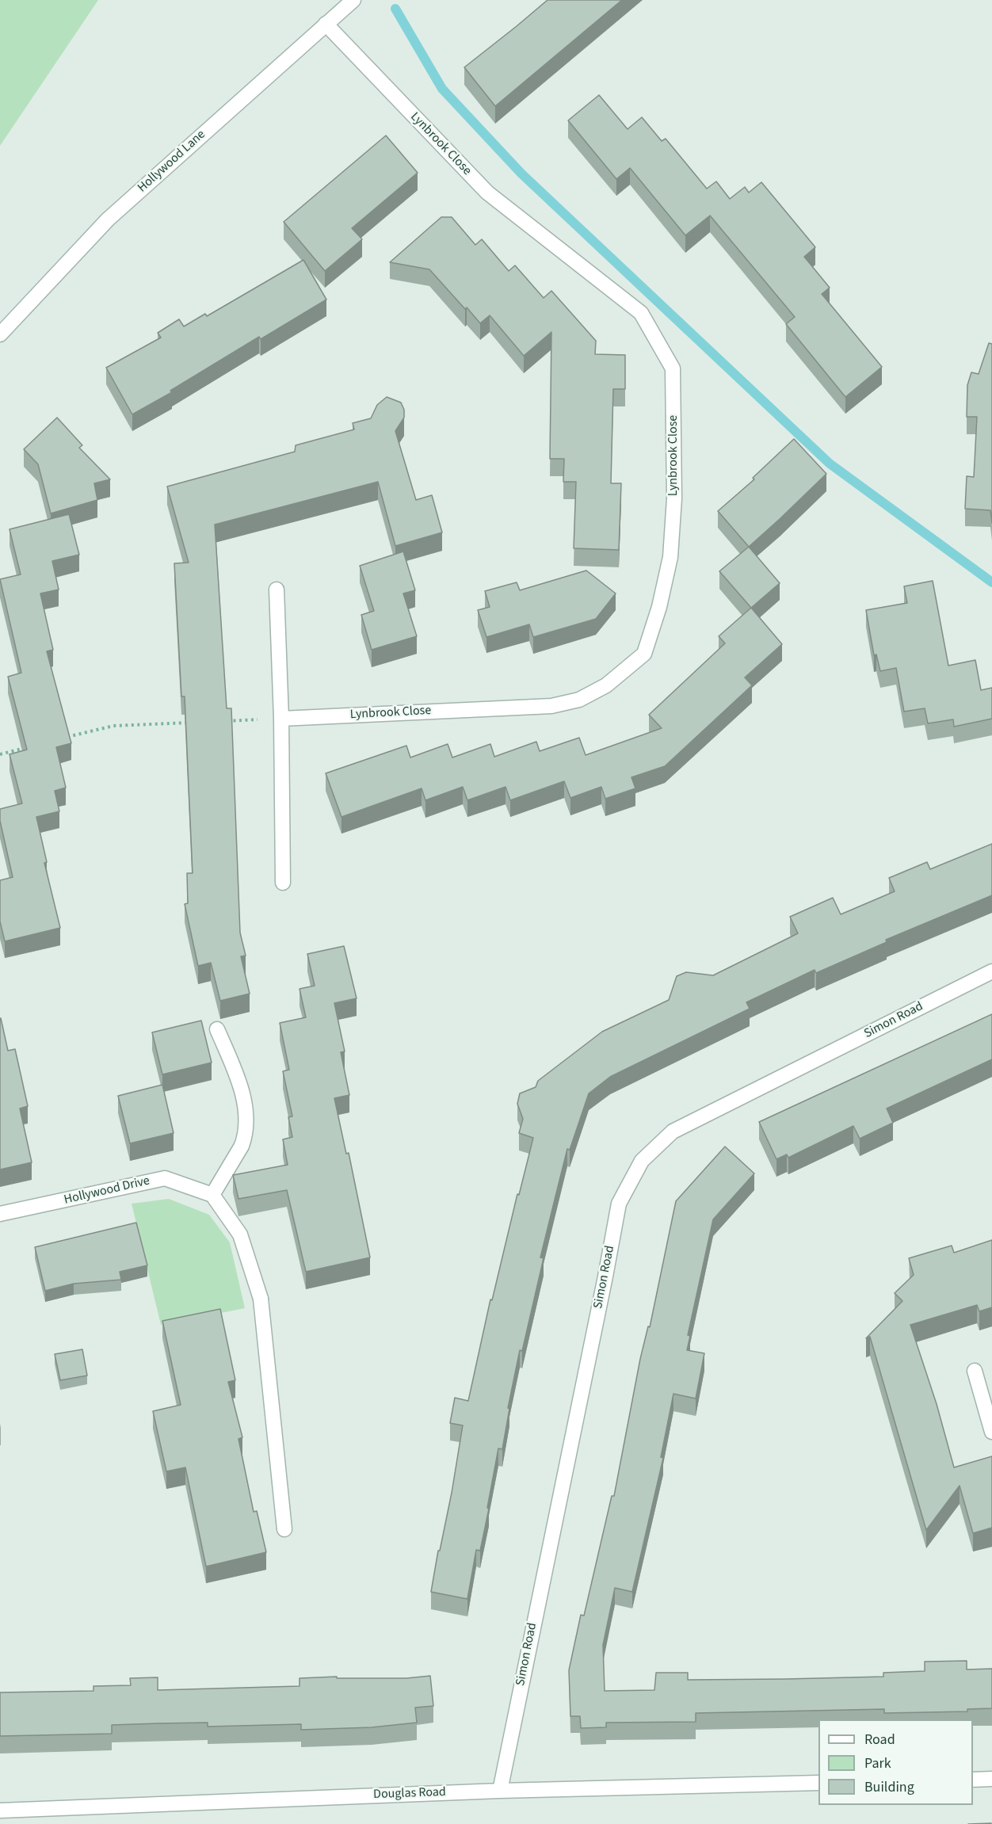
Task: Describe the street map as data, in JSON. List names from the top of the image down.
{
  "streets": {
    "street": [
      "Lynbrook Close",
      "Hollywood Lane",
      "Simon Road",
      "Hollywood Drive",
      "Douglas Road"
    ]
  },
  "crossings": [
    ["Lynbrook Close", "Hollywood Lane"],
    ["Simon Road", "Douglas Road"]
  ],
  "legend": ["Road", "Park", "Building"]
}
